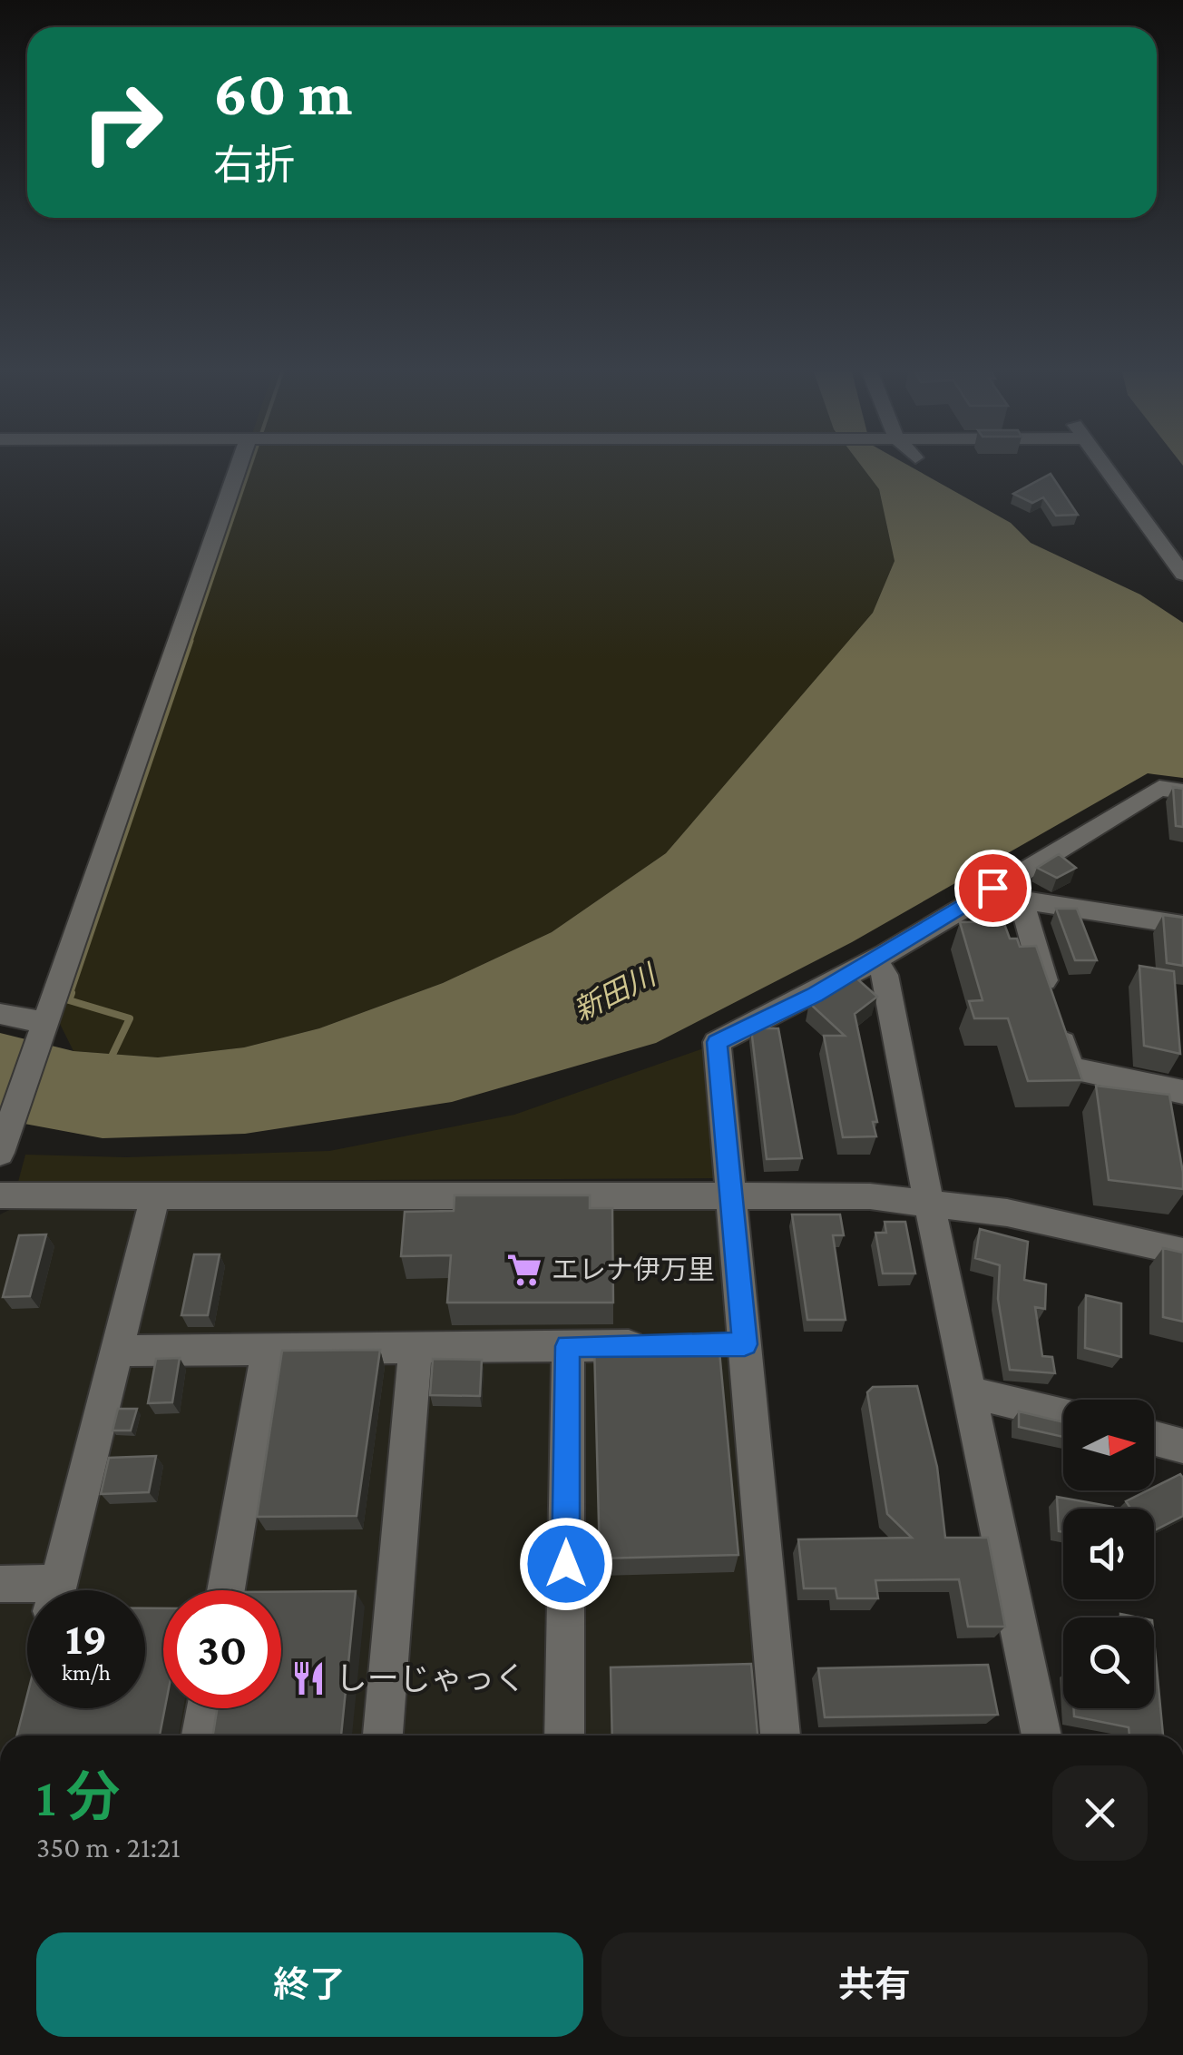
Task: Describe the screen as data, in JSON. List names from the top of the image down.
{
  "water": ["新田川"],
  "places": {
    "supermarket": ["エレナ伊万里"],
    "restaurant": ["しーじゃっく"]
  },
  "north": "right",
  "page": {
    "turn": ["60 m", "右折"],
    "speed": "19 km/h",
    "limit": "30",
    "heading": ["1 分", "350 m · 21:21"],
    "buttons": ["終了", "共有"]
  }
}
